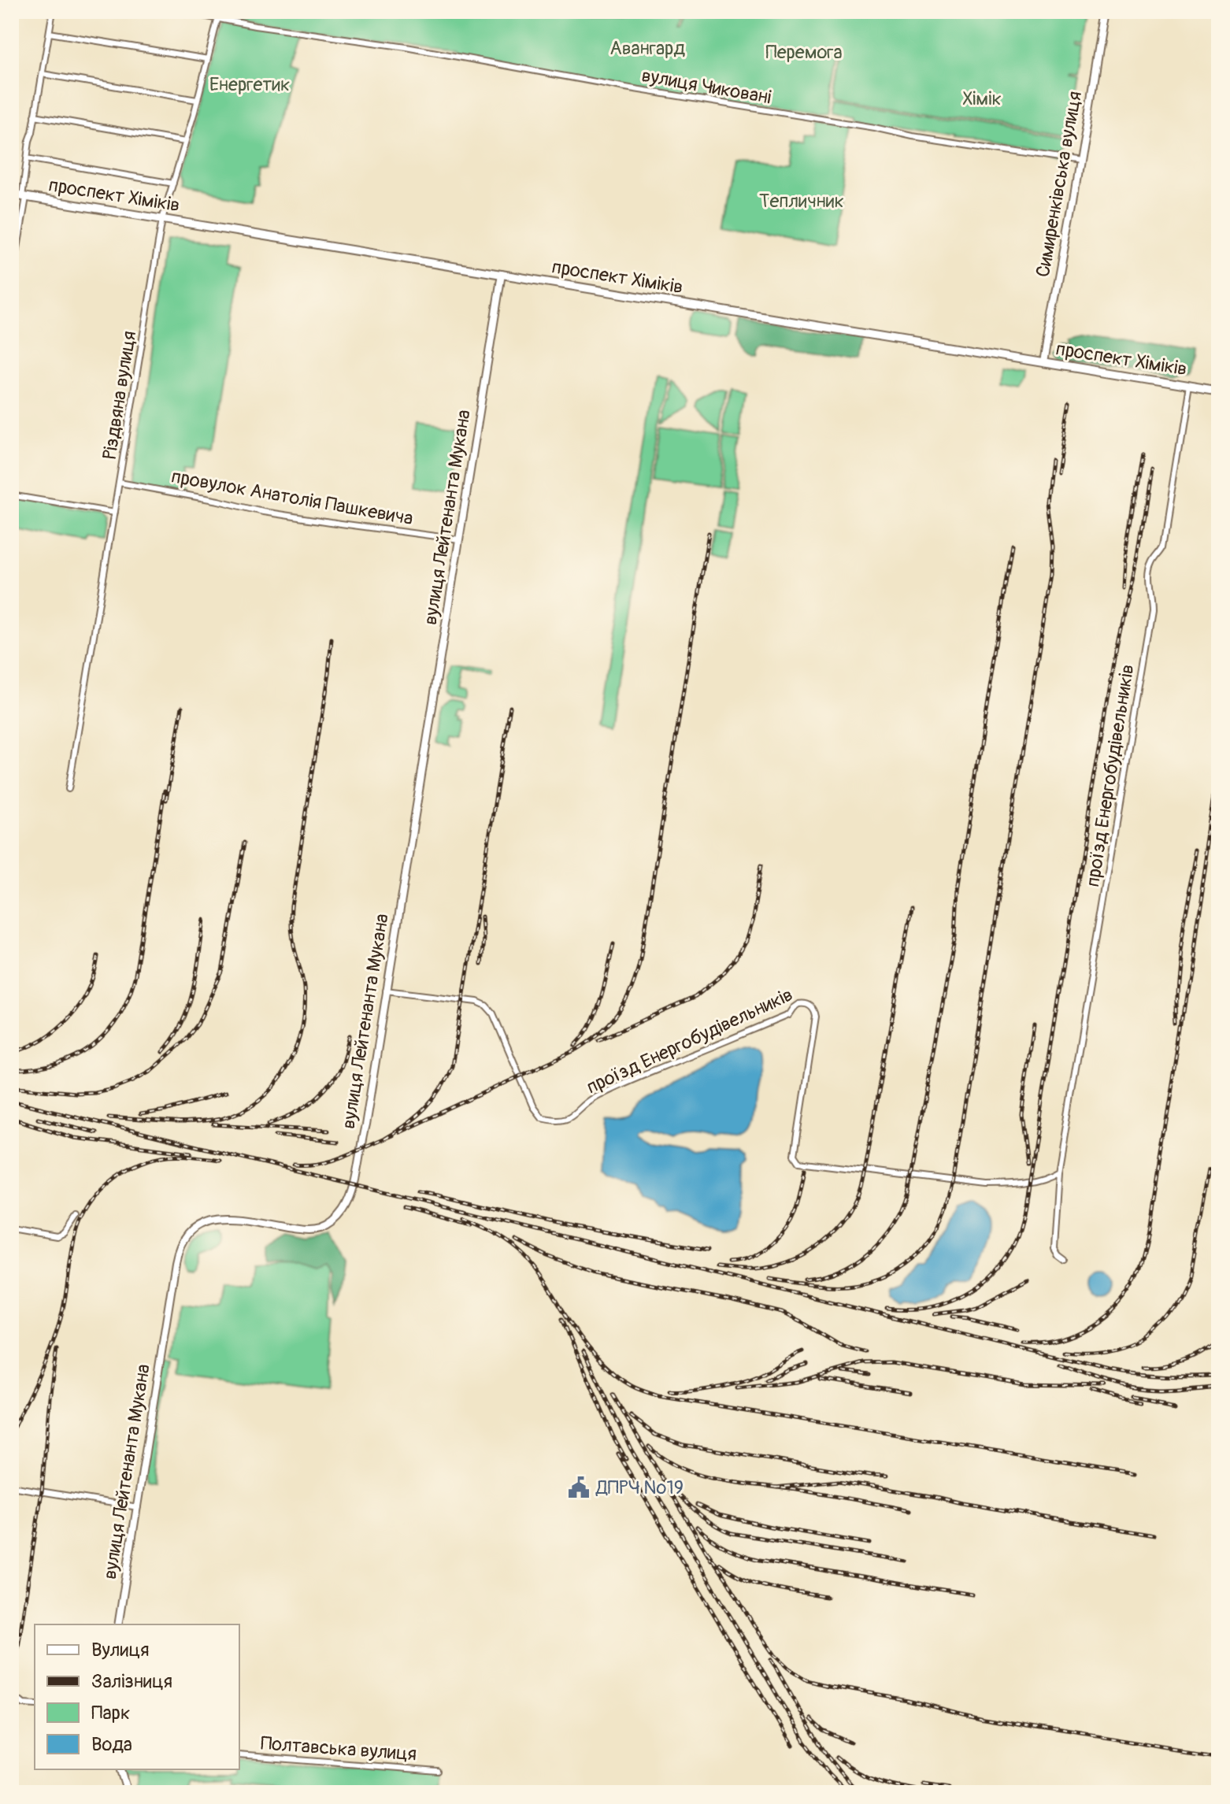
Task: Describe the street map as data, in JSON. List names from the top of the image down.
{
  "streets": {
    "main road": ["Симиренківська вулиця", "проспект Хіміків", "вулиця Лейтенанта Мукана"],
    "street": [
      "вулиця Чиковані",
      "Різдвяна вулиця",
      "провулок Анатолія Пашкевича",
      "проїзд Енергобудівельників",
      "Полтавська вулиця"
    ]
  },
  "crossings": [
    ["вулиця Чиковані", "Симиренківська вулиця"],
    ["вулиця Чиковані", "Різдвяна вулиця"],
    ["Симиренківська вулиця", "проспект Хіміків"],
    ["проспект Хіміків", "Різдвяна вулиця"],
    ["проспект Хіміків", "вулиця Лейтенанта Мукана"],
    ["проспект Хіміків", "проїзд Енергобудівельників"],
    ["Різдвяна вулиця", "провулок Анатолія Пашкевича"],
    ["провулок Анатолія Пашкевича", "вулиця Лейтенанта Мукана"],
    ["вулиця Лейтенанта Мукана", "проїзд Енергобудівельників"]
  ],
  "parks": [
    "Авангард",
    "Перемога",
    "Енергетик",
    "Хімік",
    "Тепличник"
  ],
  "places": {
    "public building": ["ДПРЧ №19"]
  },
  "legend": [
    "Вулиця",
    "Залізниця",
    "Парк",
    "Вода"
  ]
}
